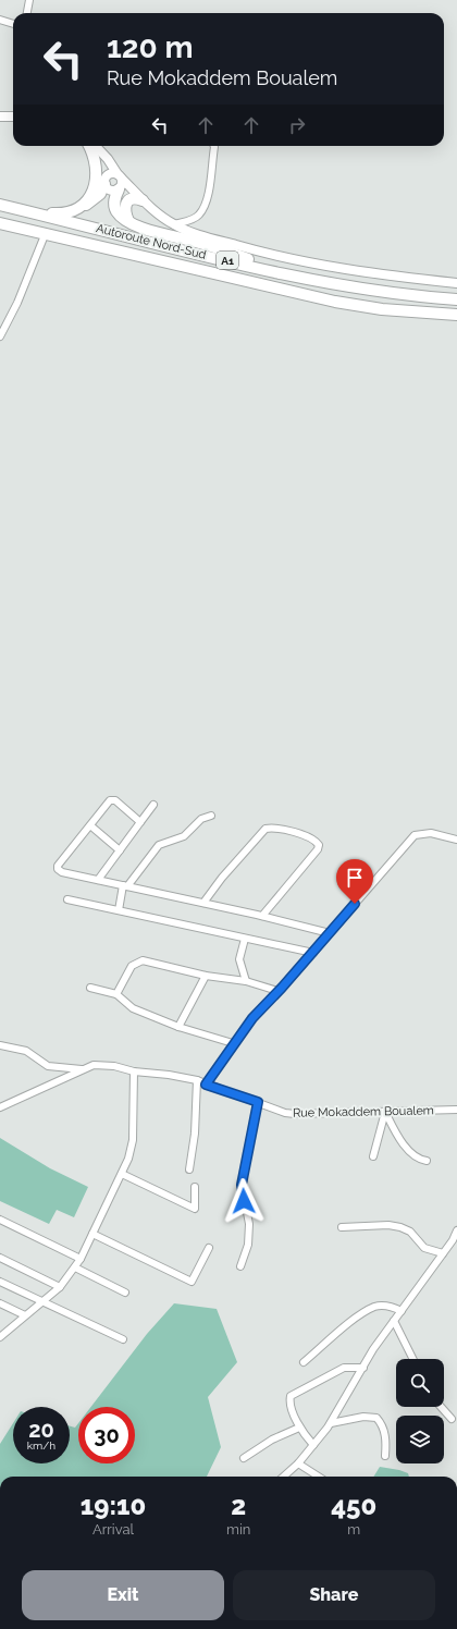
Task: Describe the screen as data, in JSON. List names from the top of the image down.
{
  "streets": {
    "highway": ["Autoroute Nord-Sud", "A1"],
    "street": ["Rue Mokaddem Boualem"]
  },
  "page": {
    "turn": ["120 m", "Rue Mokaddem Boualem"],
    "speed": "20 km/h",
    "limit": "30",
    "eta": [
      "19:10",
      "Arrival",
      "2",
      "min",
      "450",
      "m"
    ],
    "buttons": ["Exit", "Share"]
  }
}
